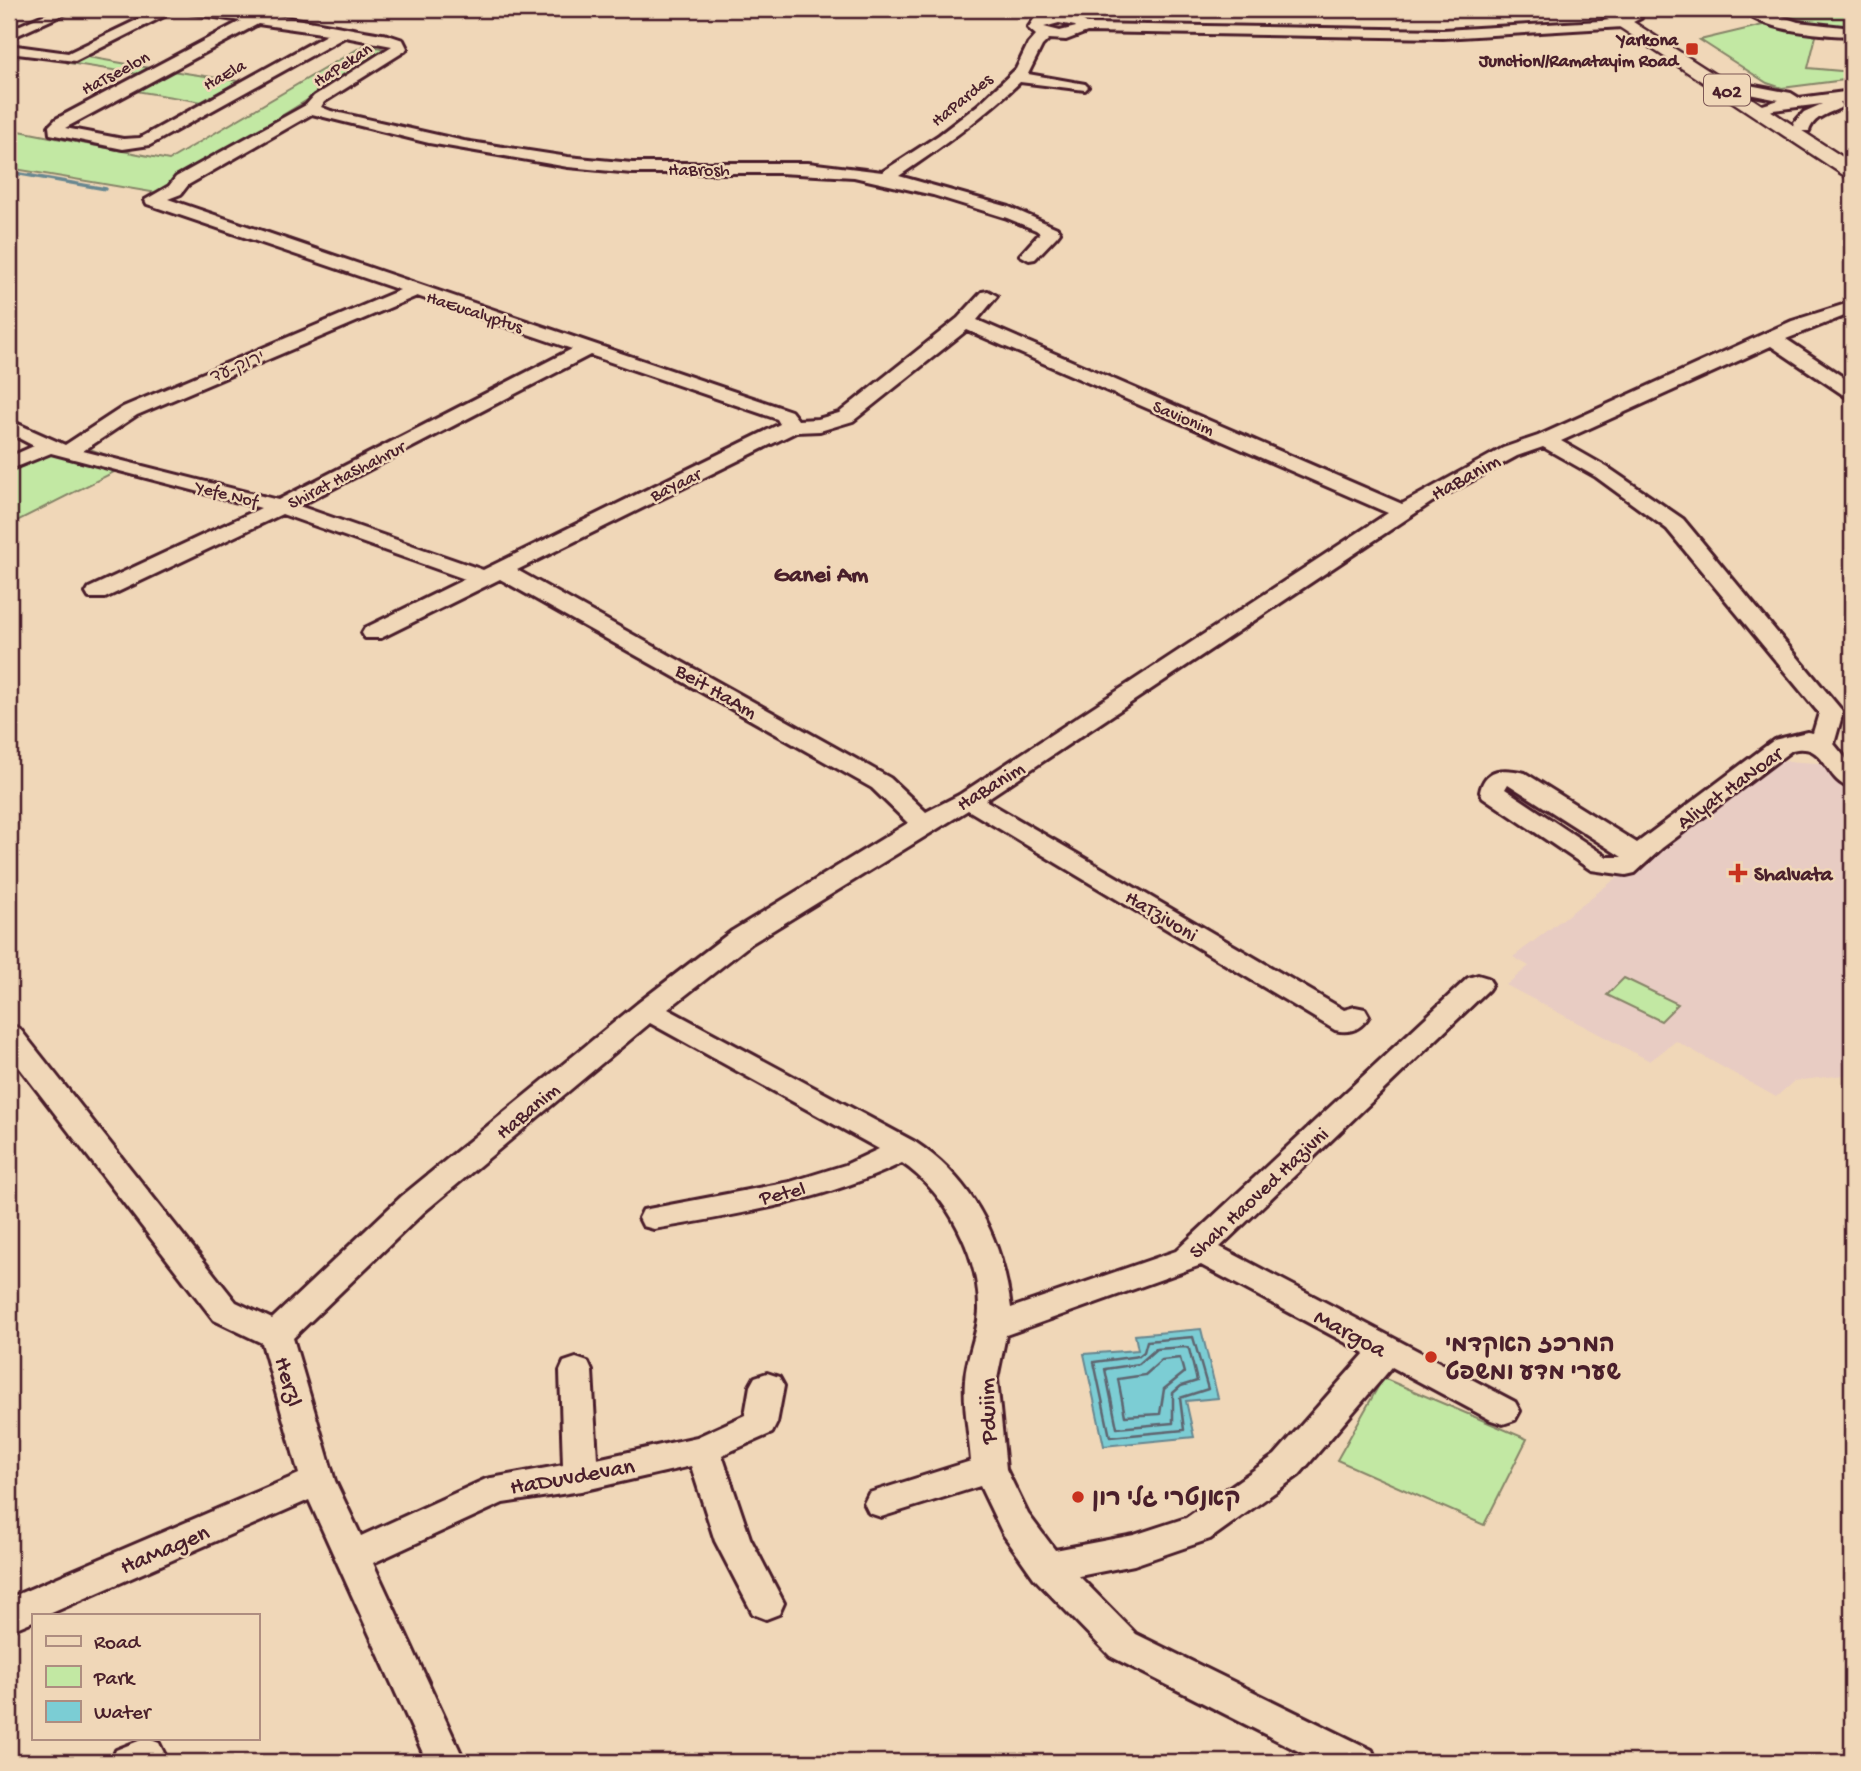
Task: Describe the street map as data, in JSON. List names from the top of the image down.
{
  "streets": {
    "main road": ["402"],
    "street": [
      "HaPekan",
      "HaTseelon",
      "HaEla",
      "HaPardes",
      "HaBrosh",
      "HaEucalyptus",
      "ירוק-עד",
      "Savionim",
      "Shirat HaShahrur",
      "HaBanim",
      "BaYaar",
      "Yefe Nof",
      "Beit HaAm",
      "Aliyat HaNoar",
      "HaTzivoni",
      "Petel",
      "Shah Haoved Hazivni",
      "Margoa",
      "Herzl",
      "Pduiim",
      "HaDuvdevan",
      "HaMagen"
    ]
  },
  "crossings": [
    ["HaPekan", "HaTseelon"],
    ["HaPekan", "HaEla"],
    ["HaPekan", "HaBrosh"],
    ["HaPekan", "HaEucalyptus"],
    ["HaTseelon", "HaEla"],
    ["HaPardes", "HaBrosh"],
    ["HaEucalyptus", "ירוק-עד"],
    ["HaEucalyptus", "Shirat HaShahrur"],
    ["HaEucalyptus", "BaYaar"],
    ["ירוק-עד", "Yefe Nof"],
    ["Savionim", "HaBanim"],
    ["Savionim", "BaYaar"],
    ["Shirat HaShahrur", "Yefe Nof"],
    ["HaBanim", "Beit HaAm"],
    ["HaBanim", "HaTzivoni"],
    ["HaBanim", "Herzl"],
    ["HaBanim", "Pduiim"],
    ["BaYaar", "Yefe Nof"],
    ["BaYaar", "Beit HaAm"],
    ["Yefe Nof", "Beit HaAm"],
    ["Petel", "Pduiim"],
    ["Shah Haoved Hazivni", "Margoa"],
    ["Shah Haoved Hazivni", "Pduiim"],
    ["Herzl", "HaDuvdevan"],
    ["Herzl", "HaMagen"]
  ],
  "districts": ["Ganei Am"],
  "places": {
    "transit": ["Yarkona Junction//Ramatayim Road"],
    "health": ["Shalvata"],
    "other": ["המרכז האקדמי שערי מדע ומשפט", "קאנטרי גלי רון"]
  },
  "legend": ["Road", "Park", "Water"]
}
